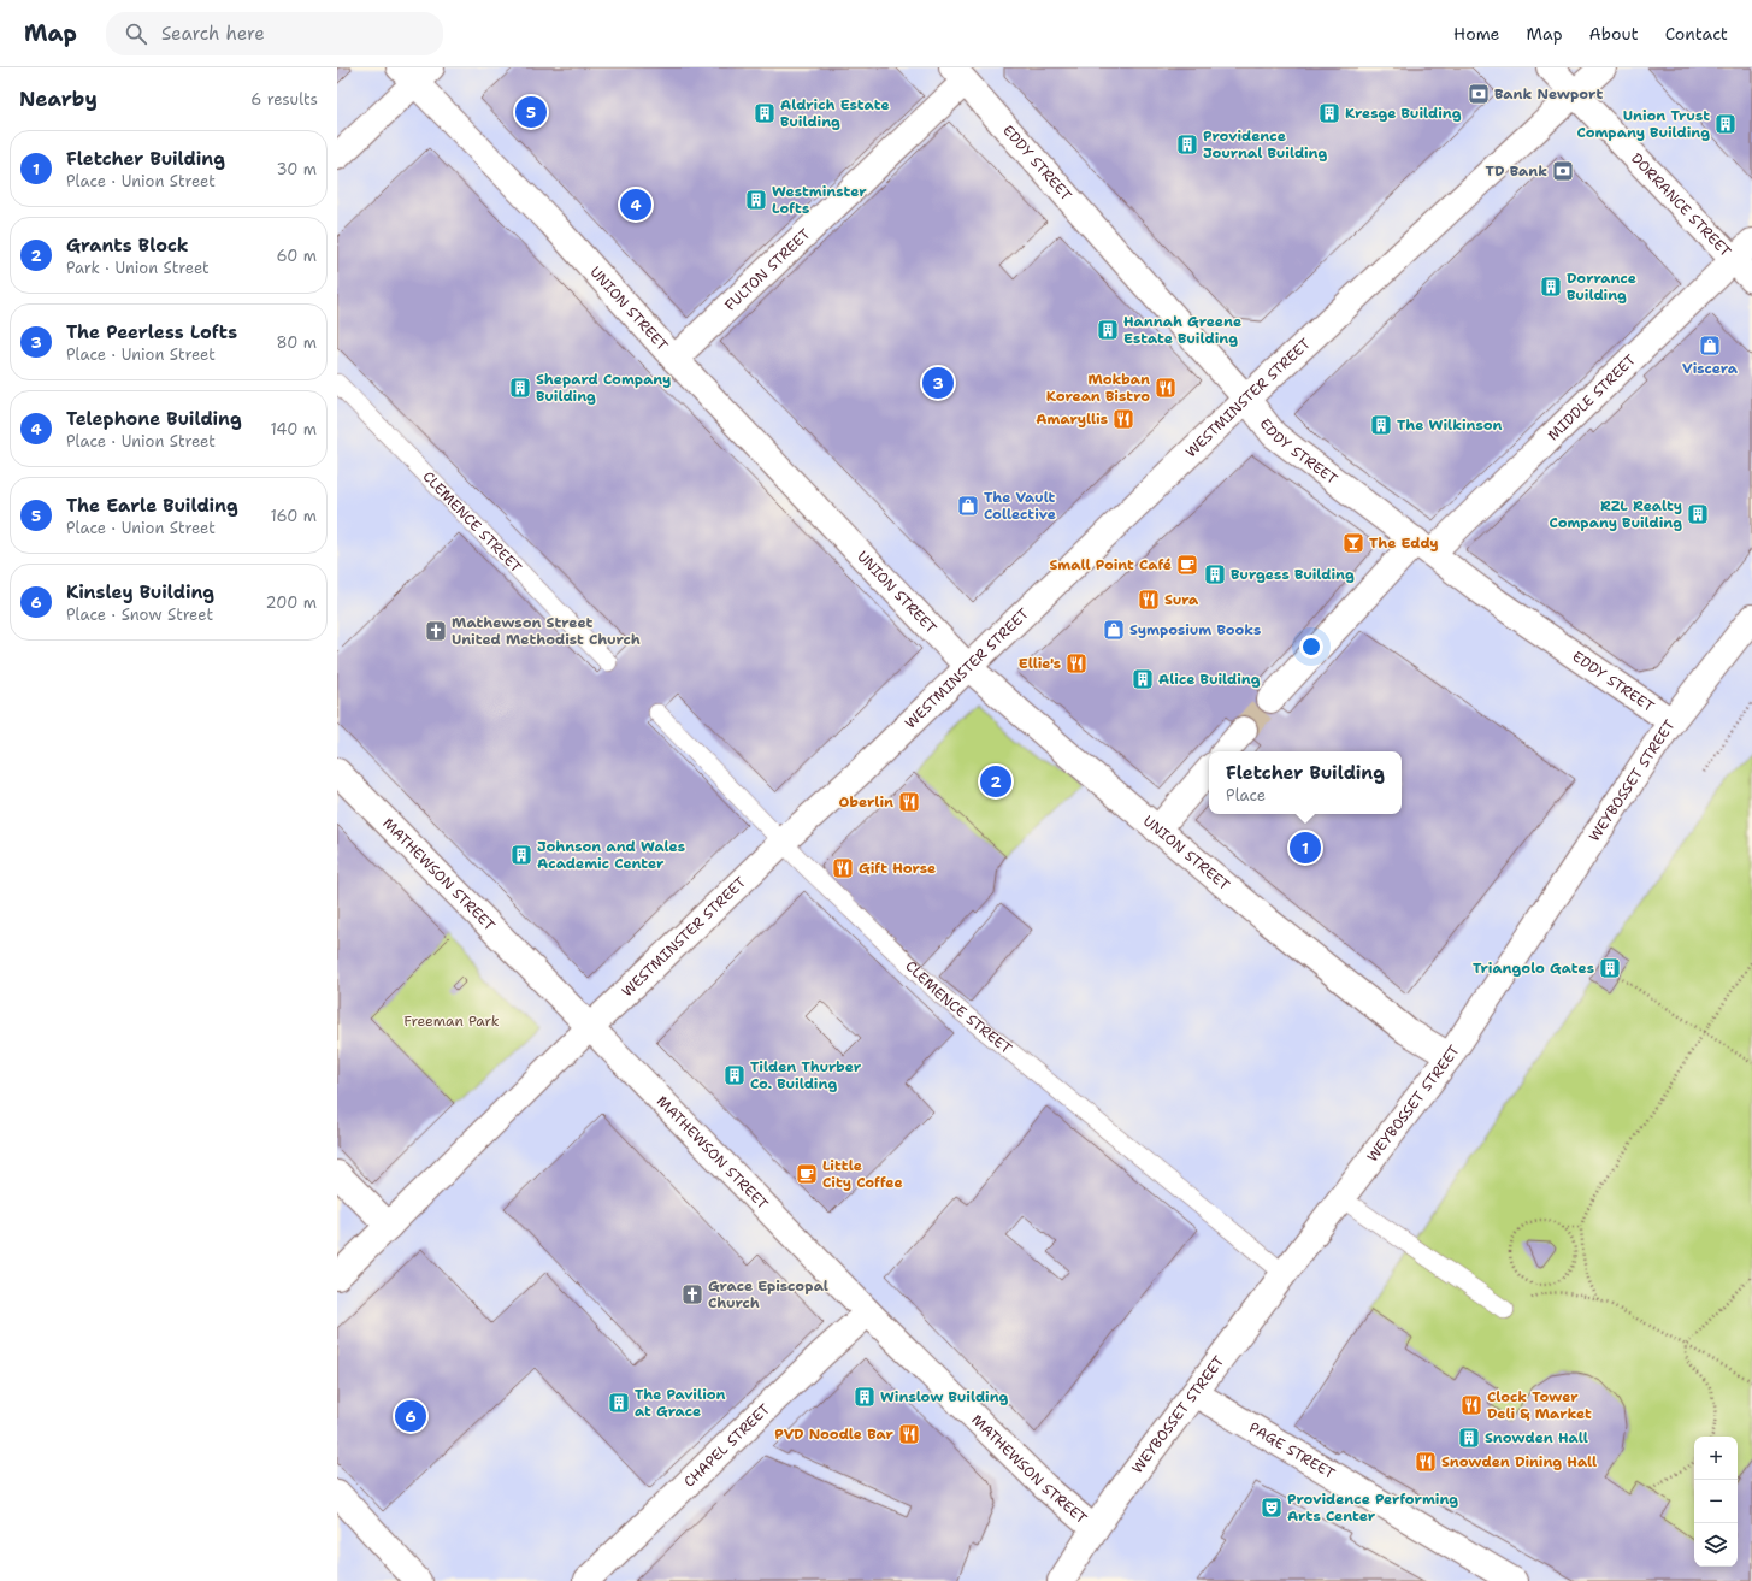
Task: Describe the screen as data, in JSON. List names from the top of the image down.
{
  "streets": {
    "street": [
      "EDDY STREET",
      "DORRANCE STREET",
      "FULTON STREET",
      "UNION STREET",
      "MIDDLE STREET",
      "WESTMINSTER STREET",
      "WEYBOSSET STREET",
      "MATHEWSON STREET",
      "CHAPEL STREET",
      "PAGE STREET"
    ],
    "lane": ["CLEMENCE STREET"]
  },
  "crossings": [
    ["EDDY STREET", "FULTON STREET"],
    ["EDDY STREET", "MIDDLE STREET"],
    ["EDDY STREET", "WESTMINSTER STREET"],
    ["EDDY STREET", "WEYBOSSET STREET"],
    ["DORRANCE STREET", "MIDDLE STREET"],
    ["DORRANCE STREET", "WESTMINSTER STREET"],
    ["FULTON STREET", "UNION STREET"],
    ["UNION STREET", "WESTMINSTER STREET"],
    ["UNION STREET", "WEYBOSSET STREET"],
    ["WESTMINSTER STREET", "CLEMENCE STREET"],
    ["WESTMINSTER STREET", "MATHEWSON STREET"],
    ["CLEMENCE STREET", "WEYBOSSET STREET"],
    ["WEYBOSSET STREET", "MATHEWSON STREET"],
    ["WEYBOSSET STREET", "PAGE STREET"],
    ["MATHEWSON STREET", "CHAPEL STREET"]
  ],
  "parks": ["Freeman Park"],
  "places": {
    "bank": ["Bank Newport", "TD Bank"],
    "building": [
      "Aldrich Estate Building",
      "Kresge Building",
      "Union Trust Company Building",
      "Providence Journal Building",
      "Westminster Lofts",
      "Dorrance Building",
      "Hannah Greene Estate Building",
      "Shepard Company Building",
      "The Wilkinson",
      "RZL Realty Company Building",
      "Burgess Building",
      "Alice Building",
      "Johnson and Wales Academic Center",
      "Triangolo Gates",
      "Tilden Thurber Co. Building",
      "Winslow Building",
      "The Pavilion at Grace",
      "Snowden Hall"
    ],
    "shop": ["Viscera", "The Vault Collective", "Symposium Books"],
    "restaurant": [
      "Mokban Korean Bistro",
      "Amaryllis",
      "Sura",
      "Ellie's",
      "Oberlin",
      "Gift Horse",
      "Clock Tower Deli & Market",
      "PVD Noodle Bar",
      "Snowden Dining Hall"
    ],
    "bar": ["The Eddy"],
    "cafe": ["Small Point Café", "Little City Coffee"],
    "church": ["Mathewson Street United Methodist Church", "Grace Episcopal Church"],
    "theatre": ["Providence Performing Arts Center"]
  },
  "page": {
    "header": "Map",
    "search": "Search here",
    "nav": [
      "Home",
      "Map",
      "About",
      "Contact"
    ],
    "heading": ["Nearby", "6 results"],
    "pins": [
      "5",
      "4",
      "3",
      "2",
      "1",
      "6"
    ],
    "list": [
      {
        "mark": "1",
        "name": "Fletcher Building",
        "note": "Place · Union Street",
        "value": "30 m"
      },
      {
        "mark": "2",
        "name": "Grants Block",
        "note": "Park · Union Street",
        "value": "60 m"
      },
      {
        "mark": "3",
        "name": "The Peerless Lofts",
        "note": "Place · Union Street",
        "value": "80 m"
      },
      {
        "mark": "4",
        "name": "Telephone Building",
        "note": "Place · Union Street",
        "value": "140 m"
      },
      {
        "mark": "5",
        "name": "The Earle Building",
        "note": "Place · Union Street",
        "value": "160 m"
      },
      {
        "mark": "6",
        "name": "Kinsley Building",
        "note": "Place · Snow Street",
        "value": "200 m"
      }
    ],
    "popup": ["Fletcher Building", "Place"],
    "map_buttons": ["+", "−"]
  }
}
